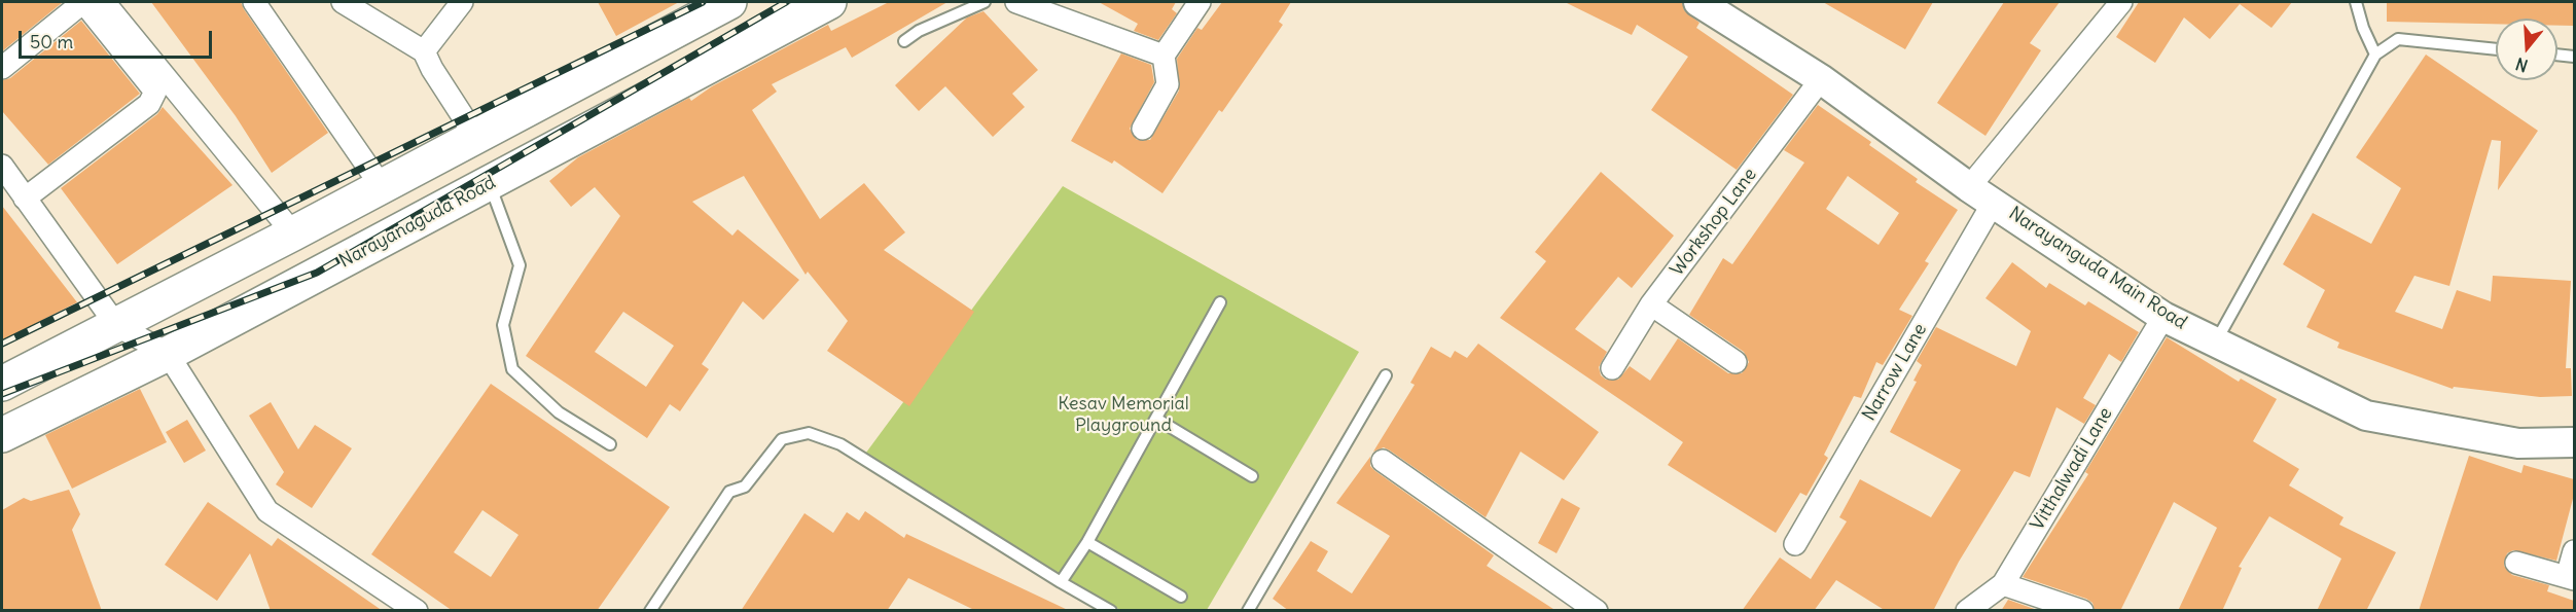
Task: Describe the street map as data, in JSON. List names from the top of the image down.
{
  "streets": {
    "main road": ["Narayanaguda Road"],
    "street": [
      "Workshop Lane",
      "Narayanguda Main Road",
      "Narrow Lane",
      "Vitthalwadi Lane"
    ]
  },
  "crossings": [
    ["Workshop Lane", "Narayanguda Main Road"],
    ["Narayanguda Main Road", "Narrow Lane"],
    ["Narayanguda Main Road", "Vitthalwadi Lane"]
  ],
  "parks": ["Kesav Memorial Playground"],
  "scale_bar": "50 m",
  "north": "bottom"
}
